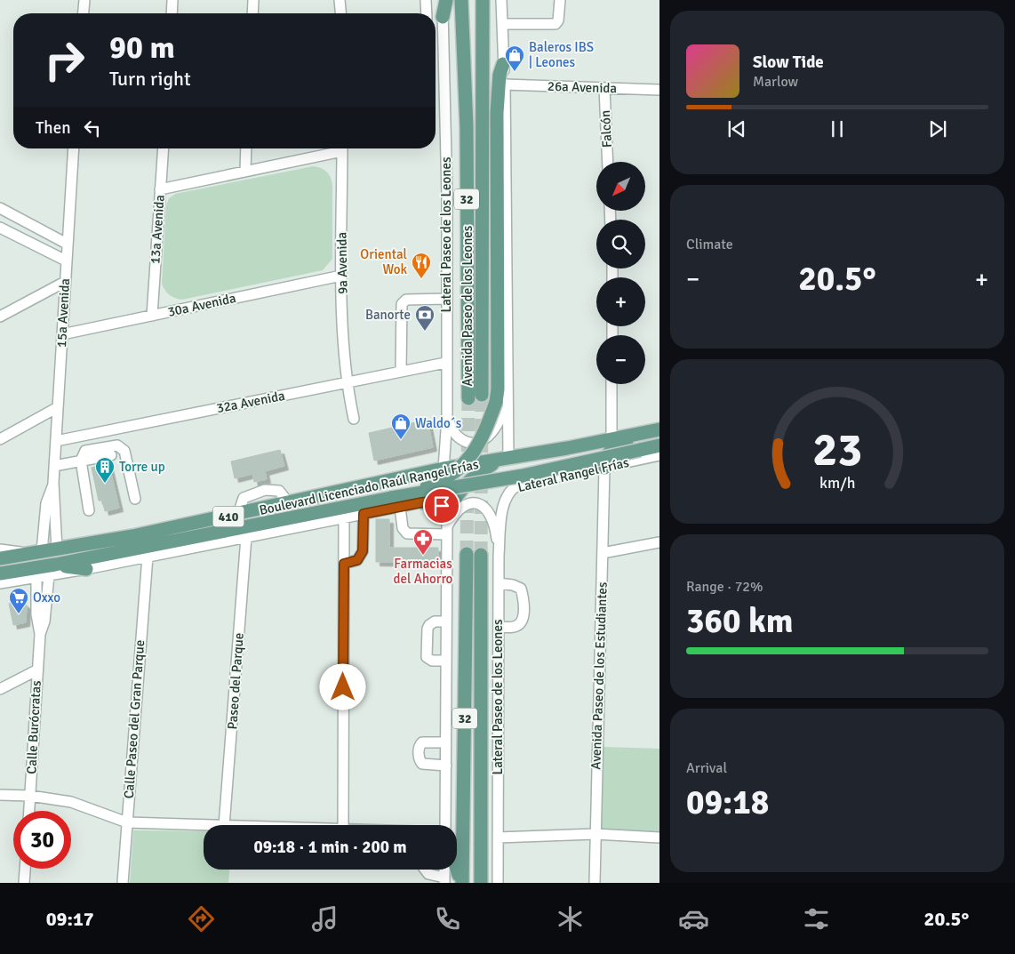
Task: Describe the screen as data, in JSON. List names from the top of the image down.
{
  "streets": {
    "main road": [
      "32",
      "Avenida Paseo de los Leones",
      "Boulevard Licenciado Raúl Rangel Frías",
      "410"
    ],
    "street": [
      "26a Avenida",
      "Falcón",
      "13a Avenida",
      "Lateral Paseo de los Leones",
      "9a Avenida",
      "30a Avenida",
      "15a Avenida",
      "32a Avenida",
      "Lateral Rangel Frías",
      "Avenida Paseo de los Estudiantes",
      "Paseo del Parque",
      "Calle Paseo del Gran Parque",
      "Calle Burócratas"
    ]
  },
  "crossings": [
    ["26a Avenida", "Falcón"],
    ["13a Avenida", "30a Avenida"],
    ["Lateral Paseo de los Leones", "32a Avenida"],
    ["Lateral Paseo de los Leones", "Lateral Rangel Frías"],
    ["Lateral Paseo de los Leones", "Boulevard Licenciado Raúl Rangel Frías"],
    ["9a Avenida", "30a Avenida"],
    ["9a Avenida", "32a Avenida"],
    ["30a Avenida", "15a Avenida"],
    ["15a Avenida", "32a Avenida"],
    ["15a Avenida", "Boulevard Licenciado Raúl Rangel Frías"],
    ["Lateral Rangel Frías", "Avenida Paseo de los Estudiantes"],
    ["Boulevard Licenciado Raúl Rangel Frías", "Calle Burócratas"]
  ],
  "places": {
    "shop": ["Baleros IBS | Leones", "Waldo´s"],
    "restaurant": ["Oriental Wok"],
    "bank": ["Banorte"],
    "building": ["Torre up"],
    "pharmacy": ["Farmacias del Ahorro"],
    "supermarket": ["Oxxo"]
  },
  "north": "bottom left",
  "page": {
    "turn": ["90 m", "Turn right"],
    "song": ["Slow Tide", "Marlow"],
    "then": "Then",
    "map_buttons": ["+", "−"],
    "tile": [
      "Climate",
      ["Range · 72%", "360 km"],
      ["Arrival", "09:18"]
    ],
    "heat": ["−", "20.5°", "+"],
    "limit": "30",
    "trip": "09:18 · 1 min · 200 m",
    "tabs": ["09:17", "20.5°"],
    "gauge": ["23", "km/h"]
  }
}
